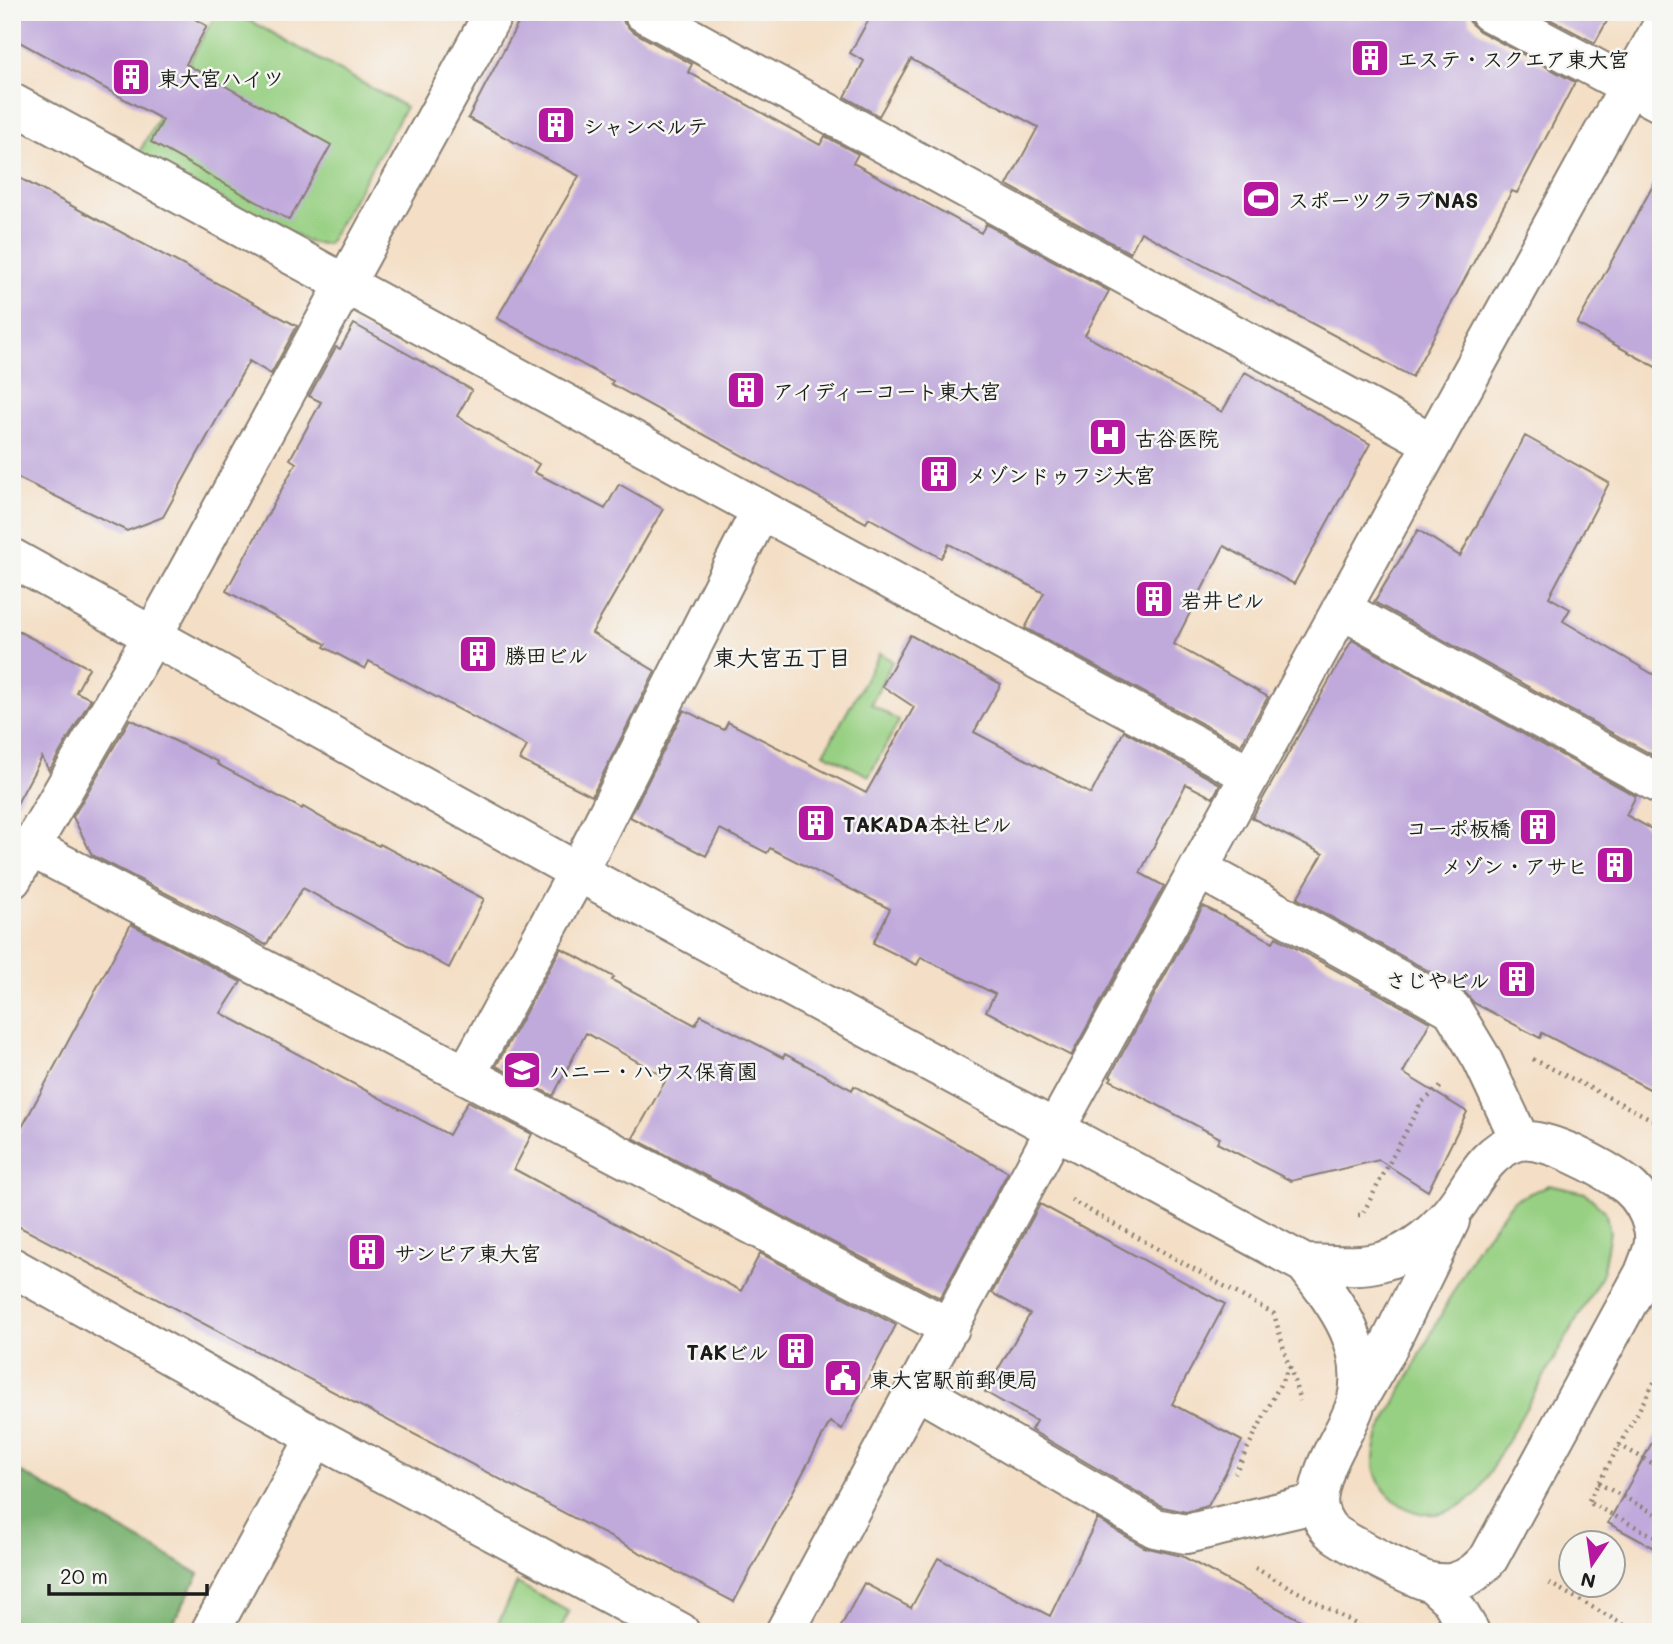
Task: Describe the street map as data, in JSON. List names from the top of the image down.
{
  "districts": ["東大宮五丁目"],
  "places": {
    "building": [
      "エステ・スクエア東大宮",
      "東大宮ハイツ",
      "シャンベルテ",
      "アイディーコート東大宮",
      "メゾンドゥフジ大宮",
      "岩井ビル",
      "勝田ビル",
      "TAKADA本社ビル",
      "コーポ板橋",
      "メゾン・アサヒ",
      "さじやビル",
      "サンピア東大宮",
      "TAKビル"
    ],
    "sports": ["スポーツクラブNAS"],
    "hospital": ["古谷医院"],
    "school or university": ["ハニー・ハウス保育園"],
    "public building": ["東大宮駅前郵便局"]
  },
  "scale_bar": "20 m",
  "north": "bottom"
}
